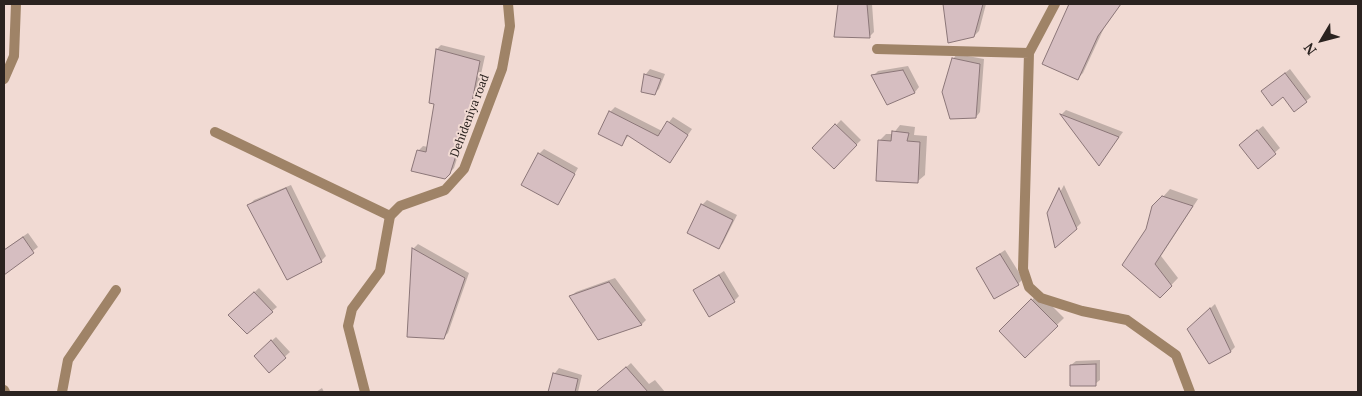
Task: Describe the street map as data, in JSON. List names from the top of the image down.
{
  "streets": {
    "street": ["Dehideniya road"]
  },
  "north": "bottom left"
}
